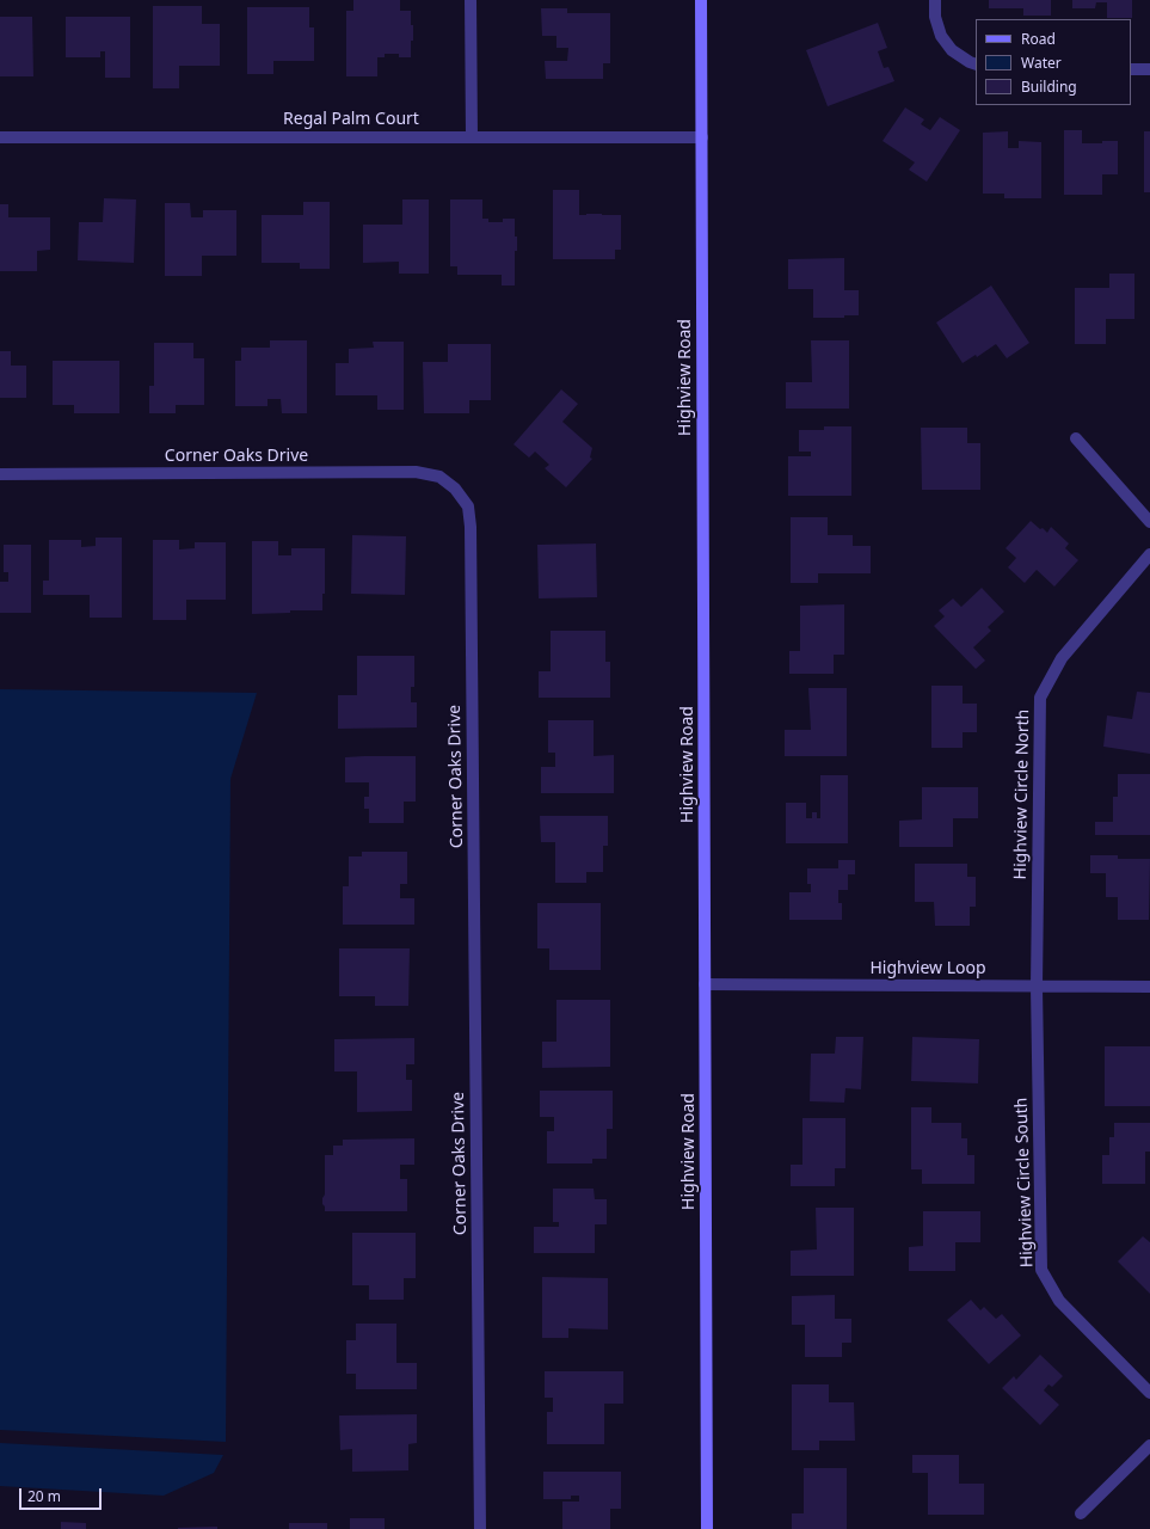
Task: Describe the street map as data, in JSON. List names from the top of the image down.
{
  "streets": {
    "street": [
      "Regal Palm Court",
      "Highview Road",
      "Corner Oaks Drive",
      "Highview Circle North",
      "Highview Loop",
      "Highview Circle South"
    ]
  },
  "crossings": [
    ["Regal Palm Court", "Highview Road"],
    ["Highview Road", "Highview Loop"],
    ["Highview Circle North", "Highview Loop"],
    ["Highview Circle North", "Highview Circle South"],
    ["Highview Loop", "Highview Circle South"]
  ],
  "legend": ["Road", "Water", "Building"],
  "scale_bar": "20 m"
}
